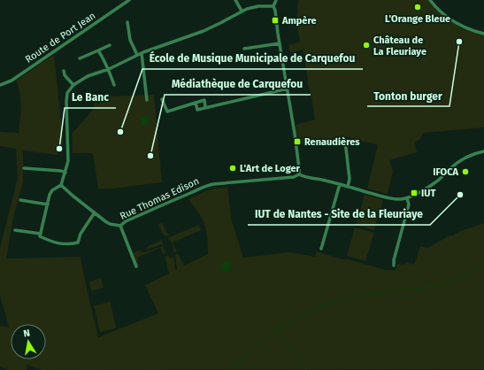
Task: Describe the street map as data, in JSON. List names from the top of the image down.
{
  "streets": {
    "street": ["Route de Port Jean", "Rue Thomas Edison"]
  },
  "places": {
    "other": [
      "L'Orange Bleue",
      "Tonton burger",
      "Château de La Fleuriaye",
      "École de Musique Municipale de Carquefou",
      "Le Banc",
      "Médiathèque de Carquefou",
      "L'Art de Loger",
      "IFOCA",
      "IUT de Nantes - Site de la Fleuriaye"
    ],
    "transit": ["Ampère", "Renaudières", "IUT"]
  },
  "north": "top"
}
